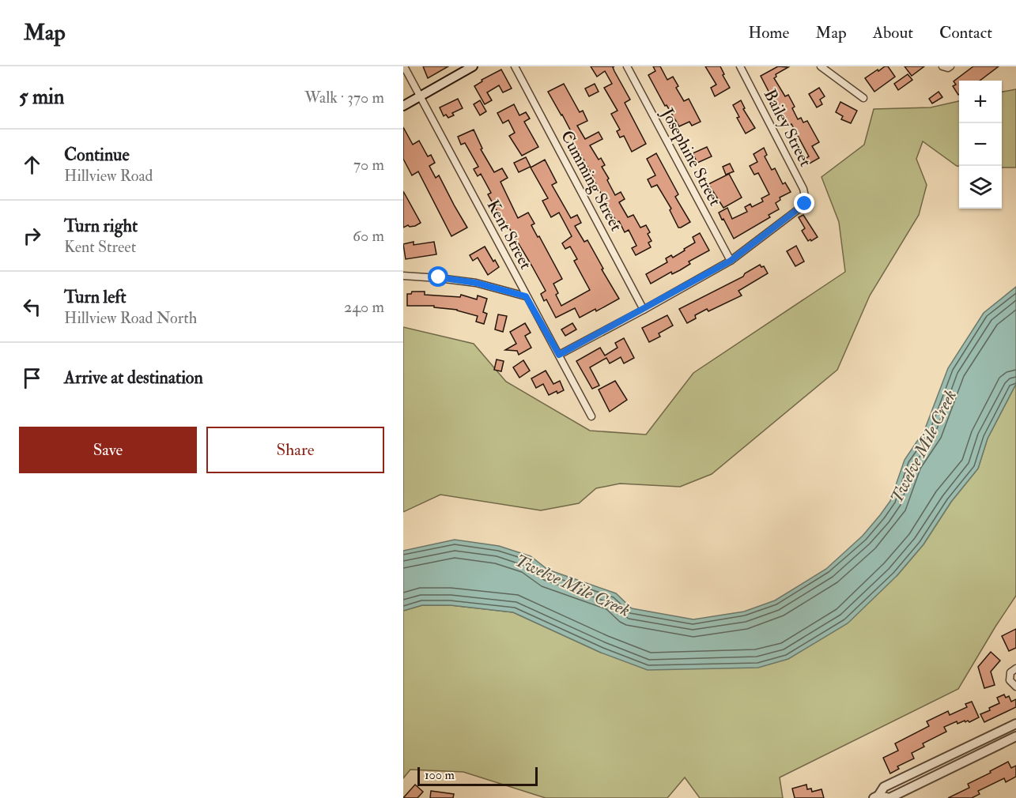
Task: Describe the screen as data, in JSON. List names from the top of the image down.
{
  "streets": {
    "street": [
      "Bailey Street",
      "Josephine Street",
      "Cumming Street",
      "Kent Street"
    ]
  },
  "crossings": [
    ["Bailey Street", "Josephine Street"]
  ],
  "water": ["Twelve Mile Creek"],
  "scale_bar": "100 m",
  "page": {
    "header": "Map",
    "nav": [
      "Home",
      "Map",
      "About",
      "Contact"
    ],
    "heading": ["5 min", "Walk · 370 m"],
    "map_buttons": ["+", "−"],
    "list": [
      ["Continue", "Hillview Road", "70 m"],
      ["Turn right", "Kent Street", "60 m"],
      ["Turn left", "Hillview Road North", "240 m"],
      "Arrive at destination"
    ],
    "buttons": ["Save", "Share"],
    "scale": "100 m"
  }
}
